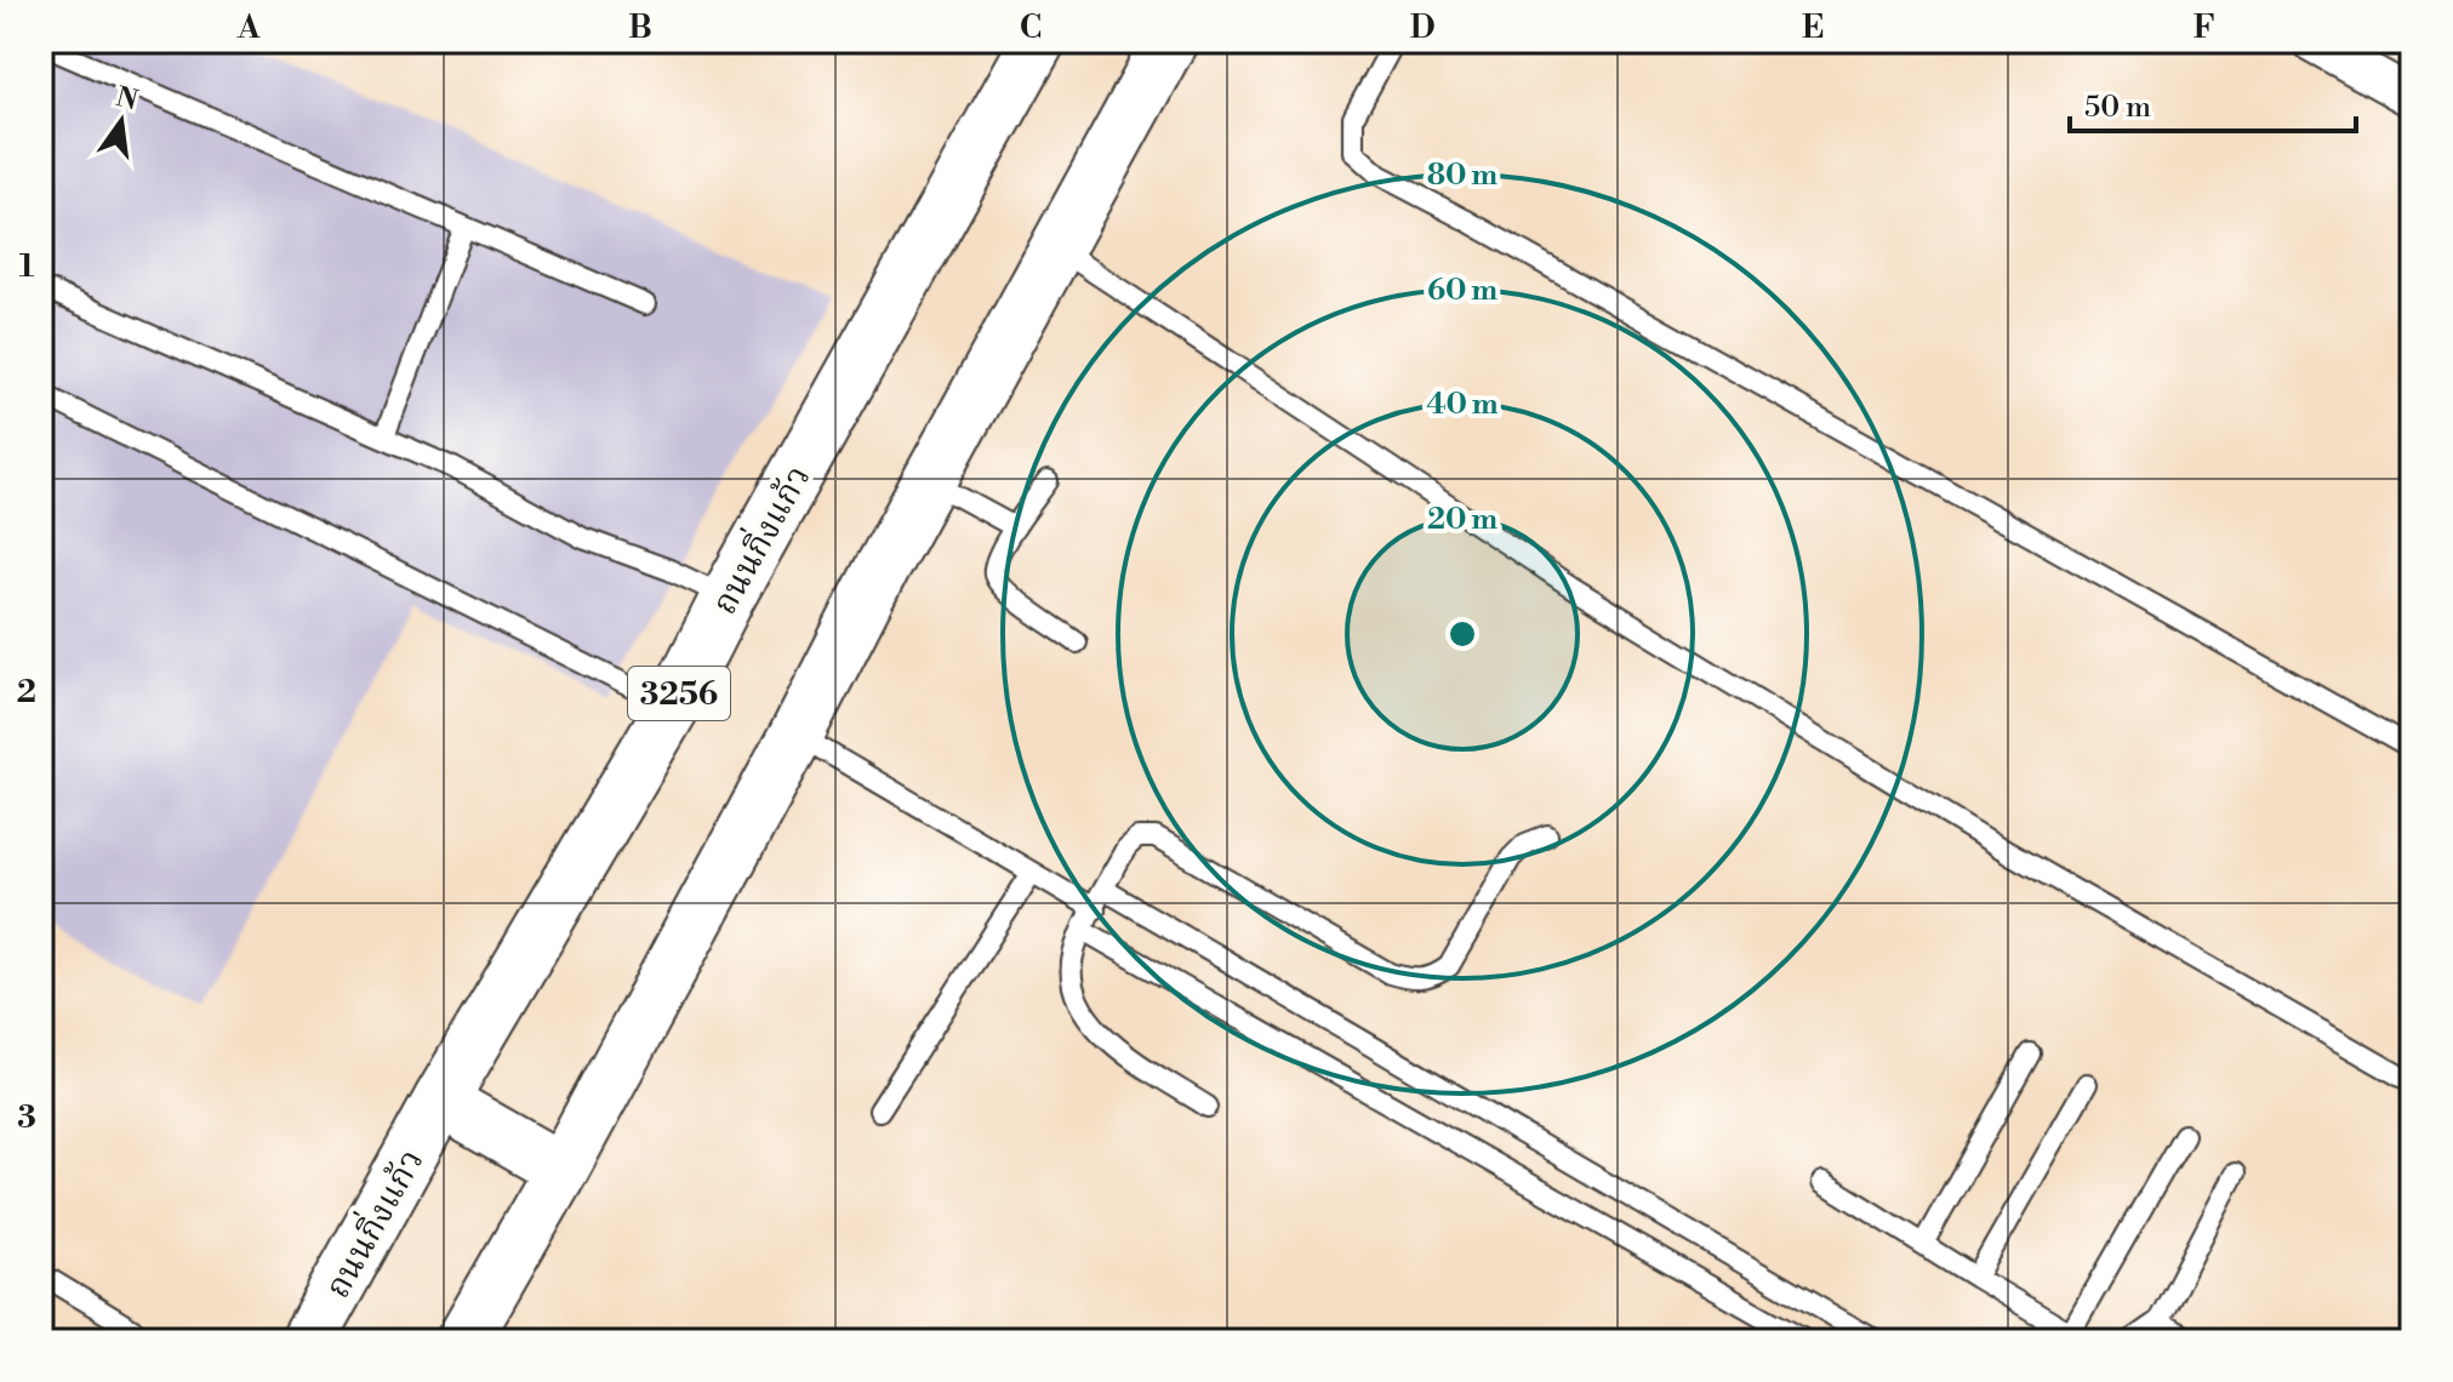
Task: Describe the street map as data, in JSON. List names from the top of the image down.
{
  "streets": {
    "main road": ["ถนนกิ่งแก้ว", "3256"]
  },
  "scale_bar": "50 m",
  "north": "top",
  "grid": {
    "columns": [
      "A",
      "B",
      "C",
      "D",
      "E",
      "F"
    ],
    "rows": ["1", "2", "3"]
  },
  "rings": [
    "80 m",
    "60 m",
    "40 m",
    "20 m"
  ]
}
